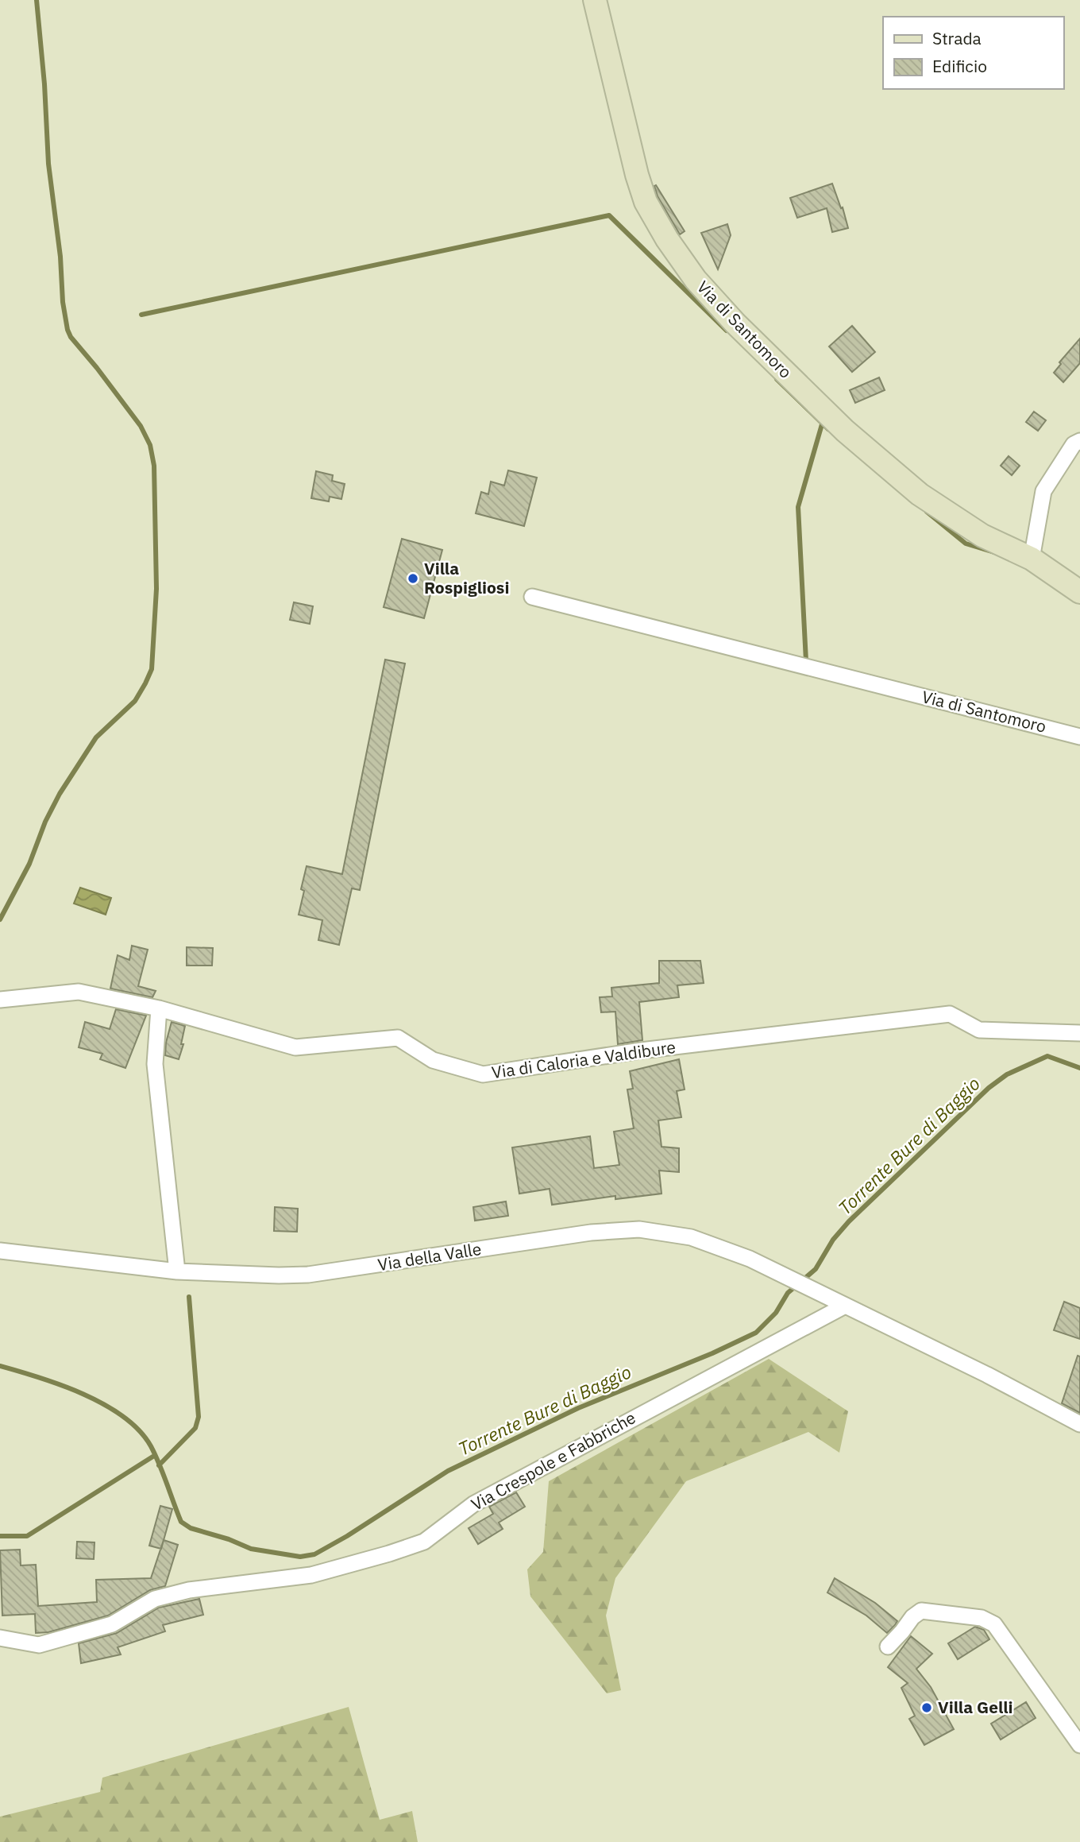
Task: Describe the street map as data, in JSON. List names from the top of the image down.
{
  "streets": {
    "main road": ["Via di Santomoro"],
    "street": ["Via di Caloria e Valdibure", "Via della Valle", "Via Crespole e Fabbriche"]
  },
  "crossings": [
    ["Via della Valle", "Via Crespole e Fabbriche"]
  ],
  "water": ["Torrente Bure di Baggio"],
  "places": ["Villa Rospigliosi", "Villa Gelli"],
  "legend": ["Strada", "Edificio"]
}
